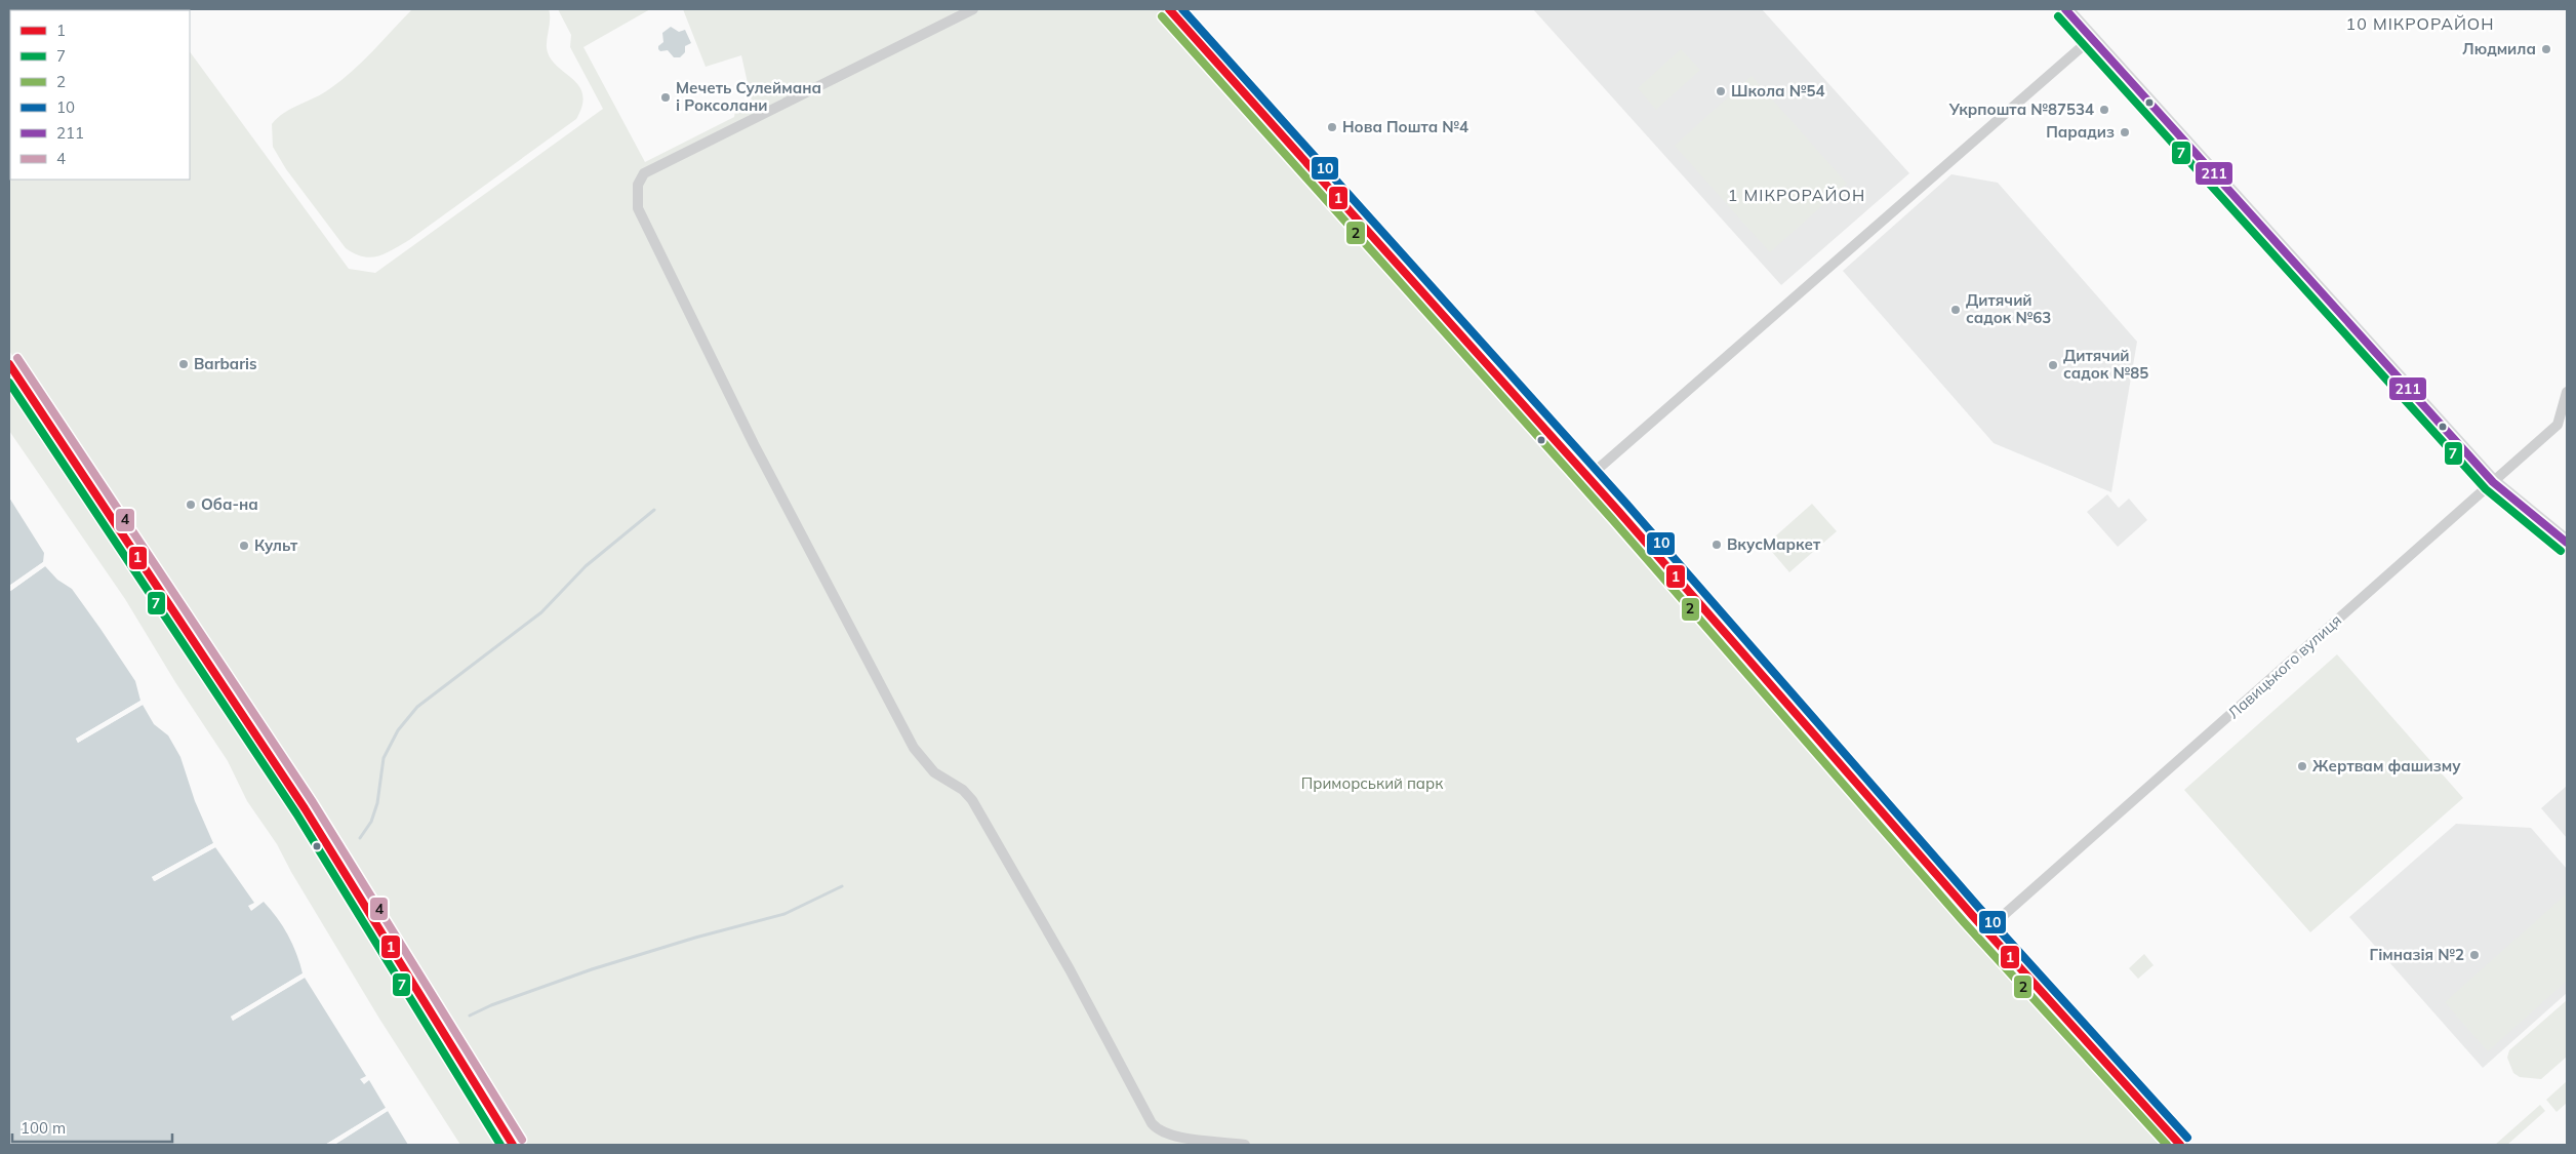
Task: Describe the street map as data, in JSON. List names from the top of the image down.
{
  "streets": {
    "street": ["Лавицького вулиця"]
  },
  "districts": ["10 МІКРОРАЙОН", "1 МІКРОРАЙОН"],
  "parks": ["Приморський парк"],
  "places": [
    "Людмила",
    "Школа №54",
    "Мечеть Сулеймана і Роксолани",
    "Укрпошта №87534",
    "Нова Пошта №4",
    "Парадиз",
    "Дитячий садок №63",
    "Barbaris",
    "Дитячий садок №85",
    "Оба-на",
    "ВкусМаркет",
    "Культ",
    "Жертвам фашизму",
    "Гімназія №2"
  ],
  "lines": [
    "transit line 1",
    "transit line 10",
    "transit line 211",
    "transit line 7",
    "transit line 2",
    "transit line 4"
  ],
  "legend": [
    "1",
    "7",
    "2",
    "10",
    "211",
    "4"
  ],
  "scale_bar": "100 m"
}
